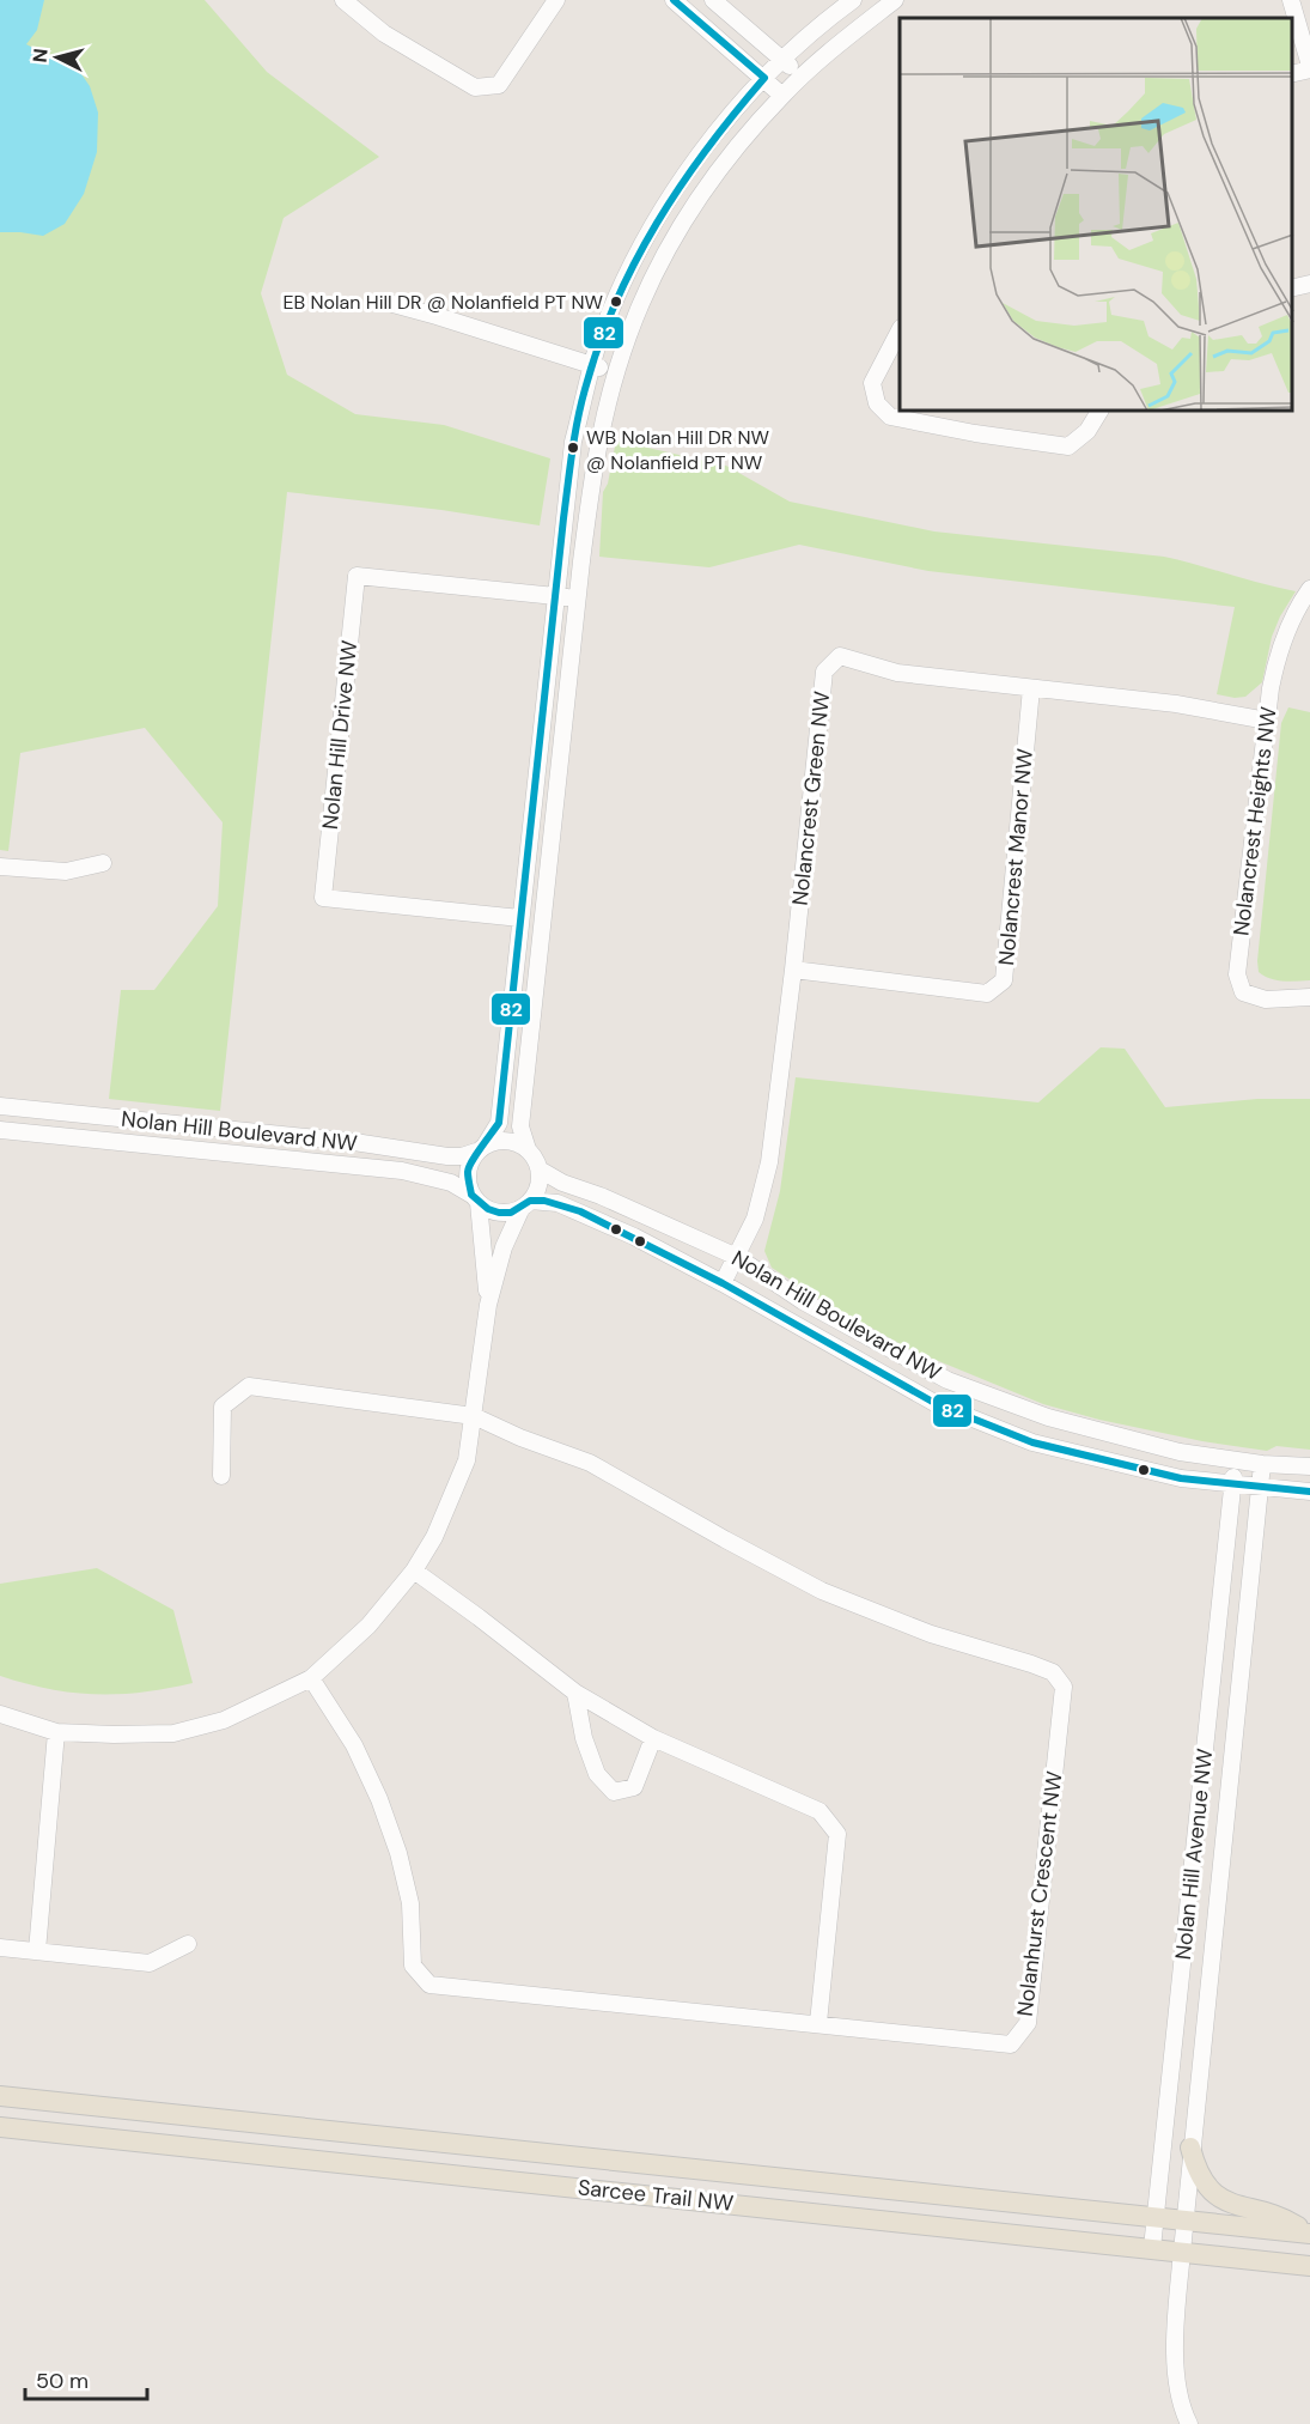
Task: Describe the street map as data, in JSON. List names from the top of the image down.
{
  "streets": {
    "main road": ["Sarcee Trail NW"],
    "street": [
      "Nolan Hill Drive NW",
      "Nolancrest Green NW",
      "Nolancrest Heights NW",
      "Nolancrest Manor NW",
      "Nolan Hill Boulevard NW",
      "Nolan Hill Avenue NW",
      "Nolanhurst Crescent NW"
    ]
  },
  "crossings": [
    ["Nolancrest Green NW", "Nolancrest Heights NW"],
    ["Nolancrest Green NW", "Nolancrest Manor NW"],
    ["Nolancrest Green NW", "Nolan Hill Boulevard NW"],
    ["Nolan Hill Boulevard NW", "Nolan Hill Avenue NW"],
    ["Nolan Hill Avenue NW", "Sarcee Trail NW"]
  ],
  "places": ["EB Nolan Hill DR @ Nolanfield PT NW", "WB Nolan Hill DR NW @ Nolanfield PT NW"],
  "lines": ["transit line 82"],
  "scale_bar": "50 m",
  "north": "left"
}
